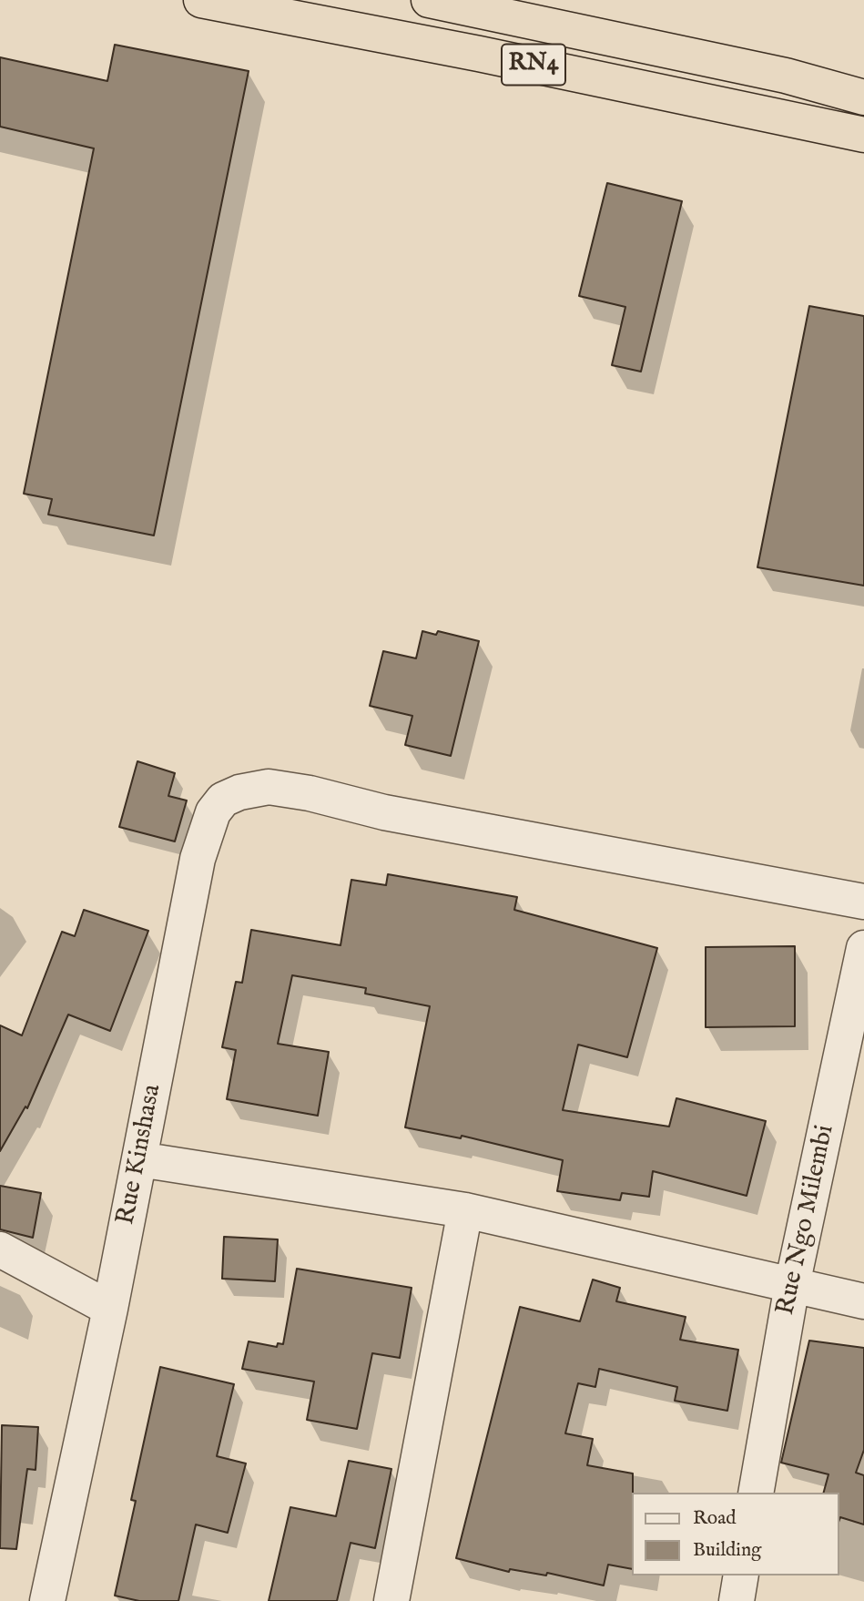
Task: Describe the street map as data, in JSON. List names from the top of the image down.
{
  "streets": {
    "highway": ["RN4"],
    "street": ["Rue Kinshasa", "Rue Ngo Milembi"]
  },
  "legend": ["Road", "Building"]
}
